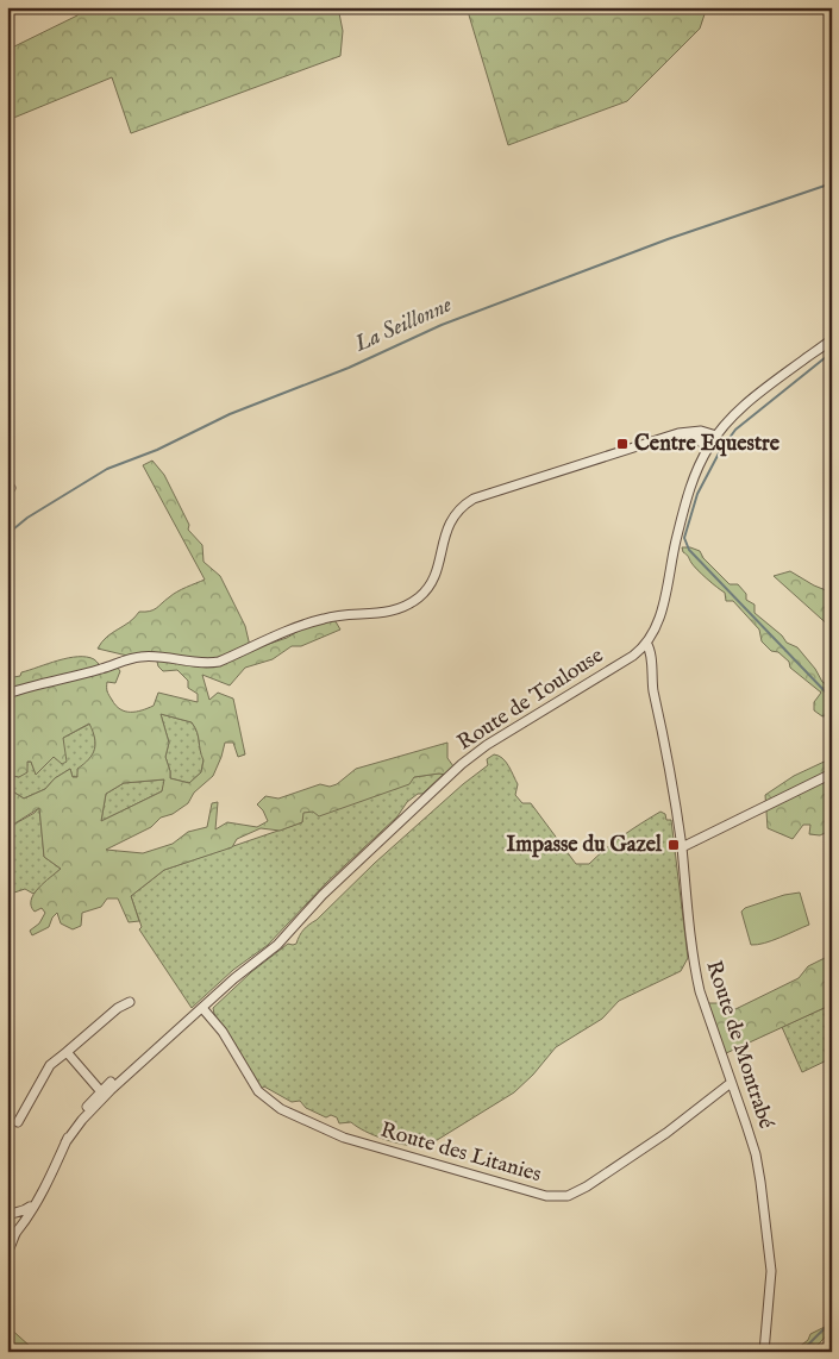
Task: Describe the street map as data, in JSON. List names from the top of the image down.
{
  "streets": {
    "street": ["Route de Toulouse", "Route de Montrabé", "Route des Litanies"]
  },
  "crossings": [
    ["Route de Toulouse", "Route de Montrabé"],
    ["Route de Toulouse", "Route des Litanies"],
    ["Route de Montrabé", "Route des Litanies"]
  ],
  "water": ["La Seillonne"],
  "places": {
    "transit": ["Centre Equestre", "Impasse du Gazel"]
  }
}
